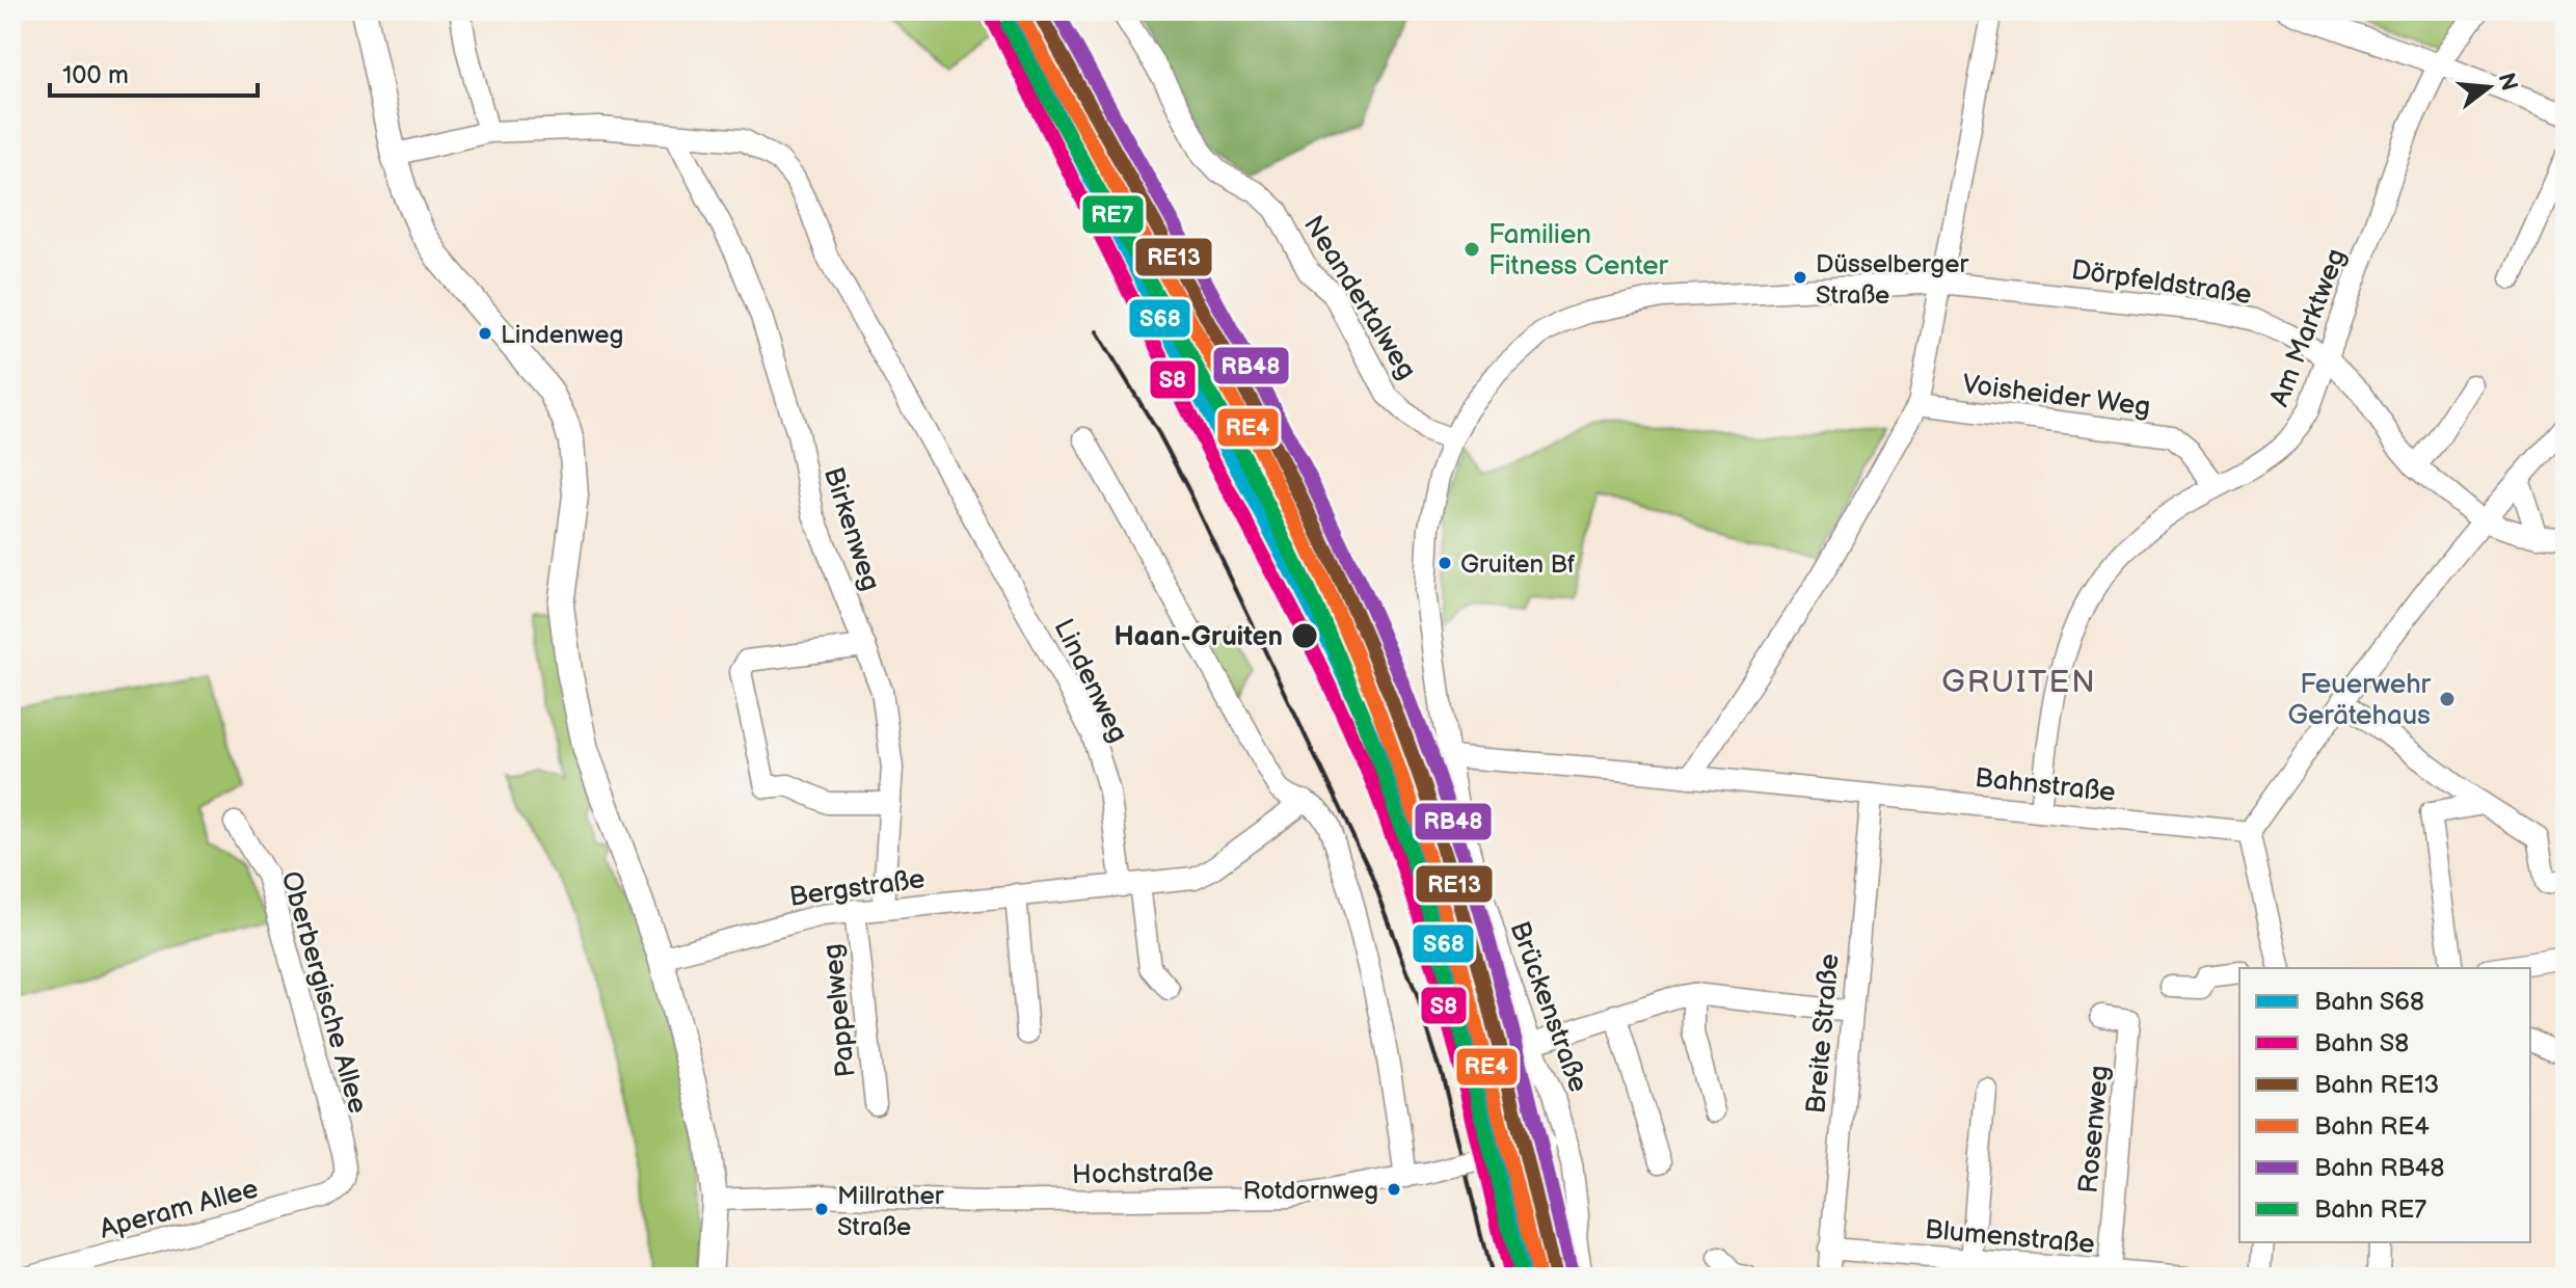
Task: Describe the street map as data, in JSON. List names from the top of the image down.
{
  "streets": {
    "street": [
      "Dörpfeldstraße",
      "Neandertalweg",
      "Am Marktweg",
      "Voisheider Weg",
      "Birkenweg",
      "Lindenweg",
      "Bahnstraße",
      "Bergstraße",
      "Oberbergische Allee",
      "Brückenstraße",
      "Pappelweg",
      "Breite Straße",
      "Rosenweg",
      "Hochstraße",
      "Aperam Allee",
      "Blumenstraße"
    ]
  },
  "crossings": [
    ["Dörpfeldstraße", "Neandertalweg"],
    ["Dörpfeldstraße", "Am Marktweg"],
    ["Dörpfeldstraße", "Brückenstraße"],
    ["Neandertalweg", "Brückenstraße"],
    ["Am Marktweg", "Voisheider Weg"],
    ["Am Marktweg", "Bahnstraße"],
    ["Birkenweg", "Lindenweg"],
    ["Birkenweg", "Bergstraße"],
    ["Lindenweg", "Bergstraße"],
    ["Bahnstraße", "Brückenstraße"],
    ["Bahnstraße", "Breite Straße"],
    ["Bergstraße", "Pappelweg"],
    ["Oberbergische Allee", "Aperam Allee"],
    ["Brückenstraße", "Hochstraße"],
    ["Breite Straße", "Blumenstraße"],
    ["Rosenweg", "Blumenstraße"]
  ],
  "districts": ["GRUITEN"],
  "places": [
    "Familien Fitness Center",
    "Düsselberger Straße",
    "Lindenweg",
    "Gruiten Bf",
    "Haan-Gruiten",
    "Feuerwehr Gerätehaus",
    "Rotdornweg",
    "Millrather Straße"
  ],
  "lines": [
    "rail line S68",
    "rail line RE13",
    "rail line RB48",
    "rail line S8",
    "rail line RE4",
    "rail line RE7"
  ],
  "legend": [
    "Bahn S68",
    "Bahn S8",
    "Bahn RE13",
    "Bahn RE4",
    "Bahn RB48",
    "Bahn RE7"
  ],
  "scale_bar": "100 m",
  "north": "right"
}
